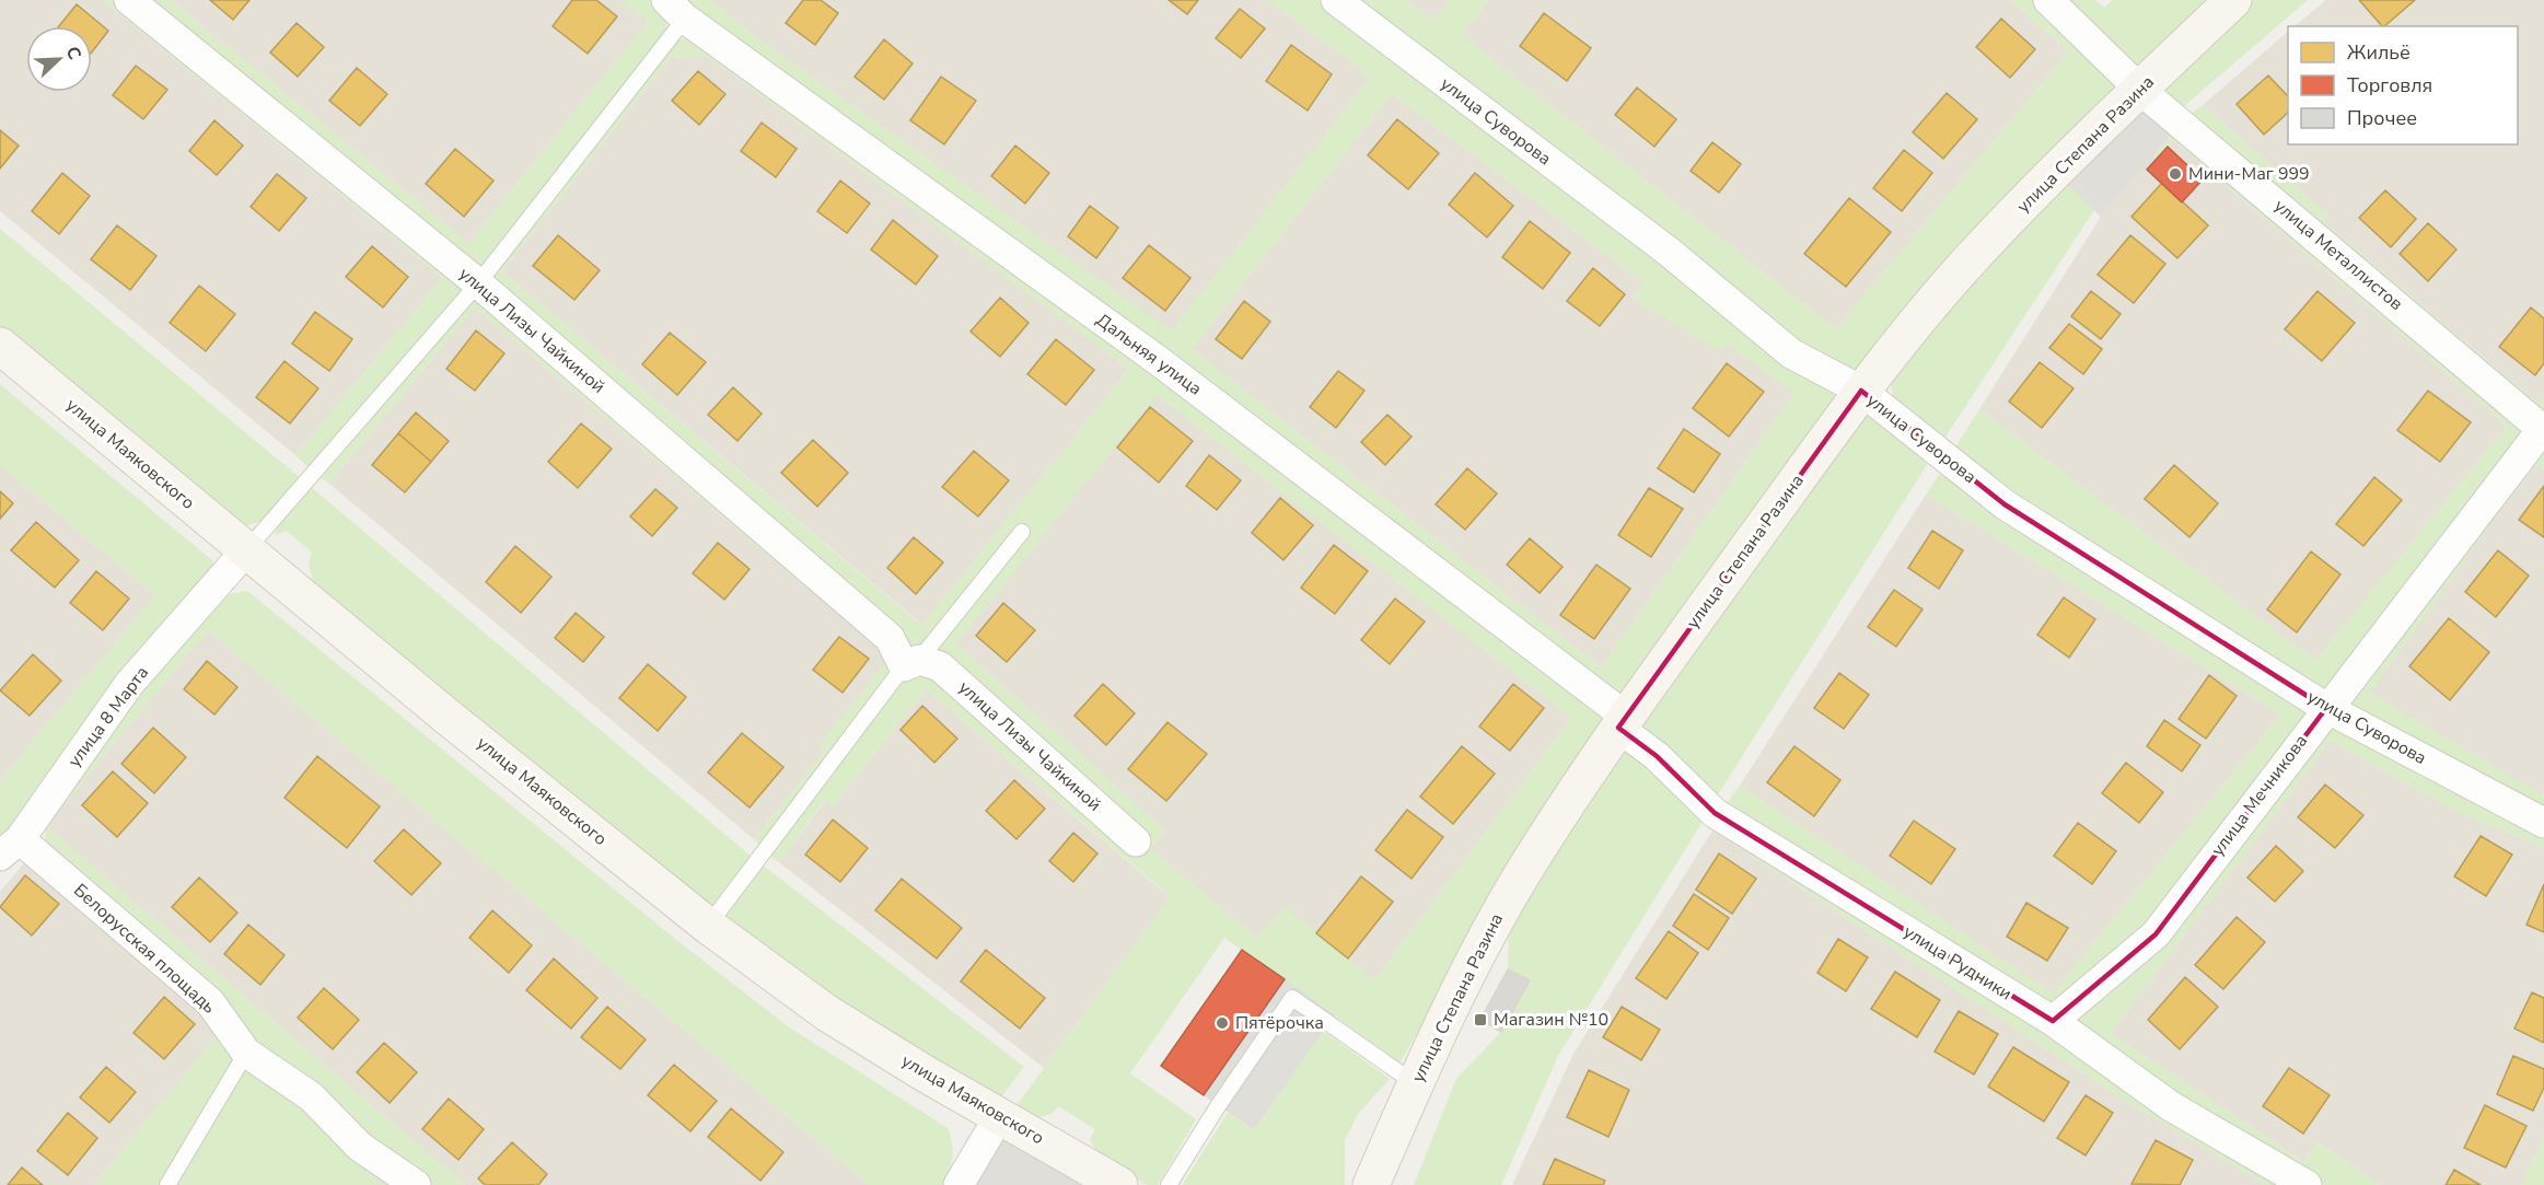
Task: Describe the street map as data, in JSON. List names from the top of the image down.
{
  "streets": {
    "main road": ["улица Степана Разина", "улица Маяковского"],
    "street": [
      "улица Суворова",
      "улица Металлистов",
      "улица Лизы Чайкиной",
      "Дальняя улица",
      "улица 8 Марта",
      "улица Мечникова",
      "Белорусская площадь",
      "улица Рудники"
    ]
  },
  "crossings": [
    ["улица Суворова", "улица Степана Разина"],
    ["улица Суворова", "улица Мечникова"],
    ["улица Степана Разина", "улица Металлистов"],
    ["улица Степана Разина", "Дальняя улица"],
    ["улица Степана Разина", "улица Рудники"],
    ["улица Металлистов", "улица Мечникова"],
    ["Дальняя улица", "улица Рудники"],
    ["улица Маяковского", "улица 8 Марта"],
    ["улица 8 Марта", "Белорусская площадь"],
    ["улица Мечникова", "улица Рудники"]
  ],
  "places": {
    "other": ["Мини-Маг 999", "Пятёрочка"],
    "transit": ["Магазин №10"]
  },
  "legend": ["Жильё", "Торговля", "Прочее"],
  "north": "top right"
}
